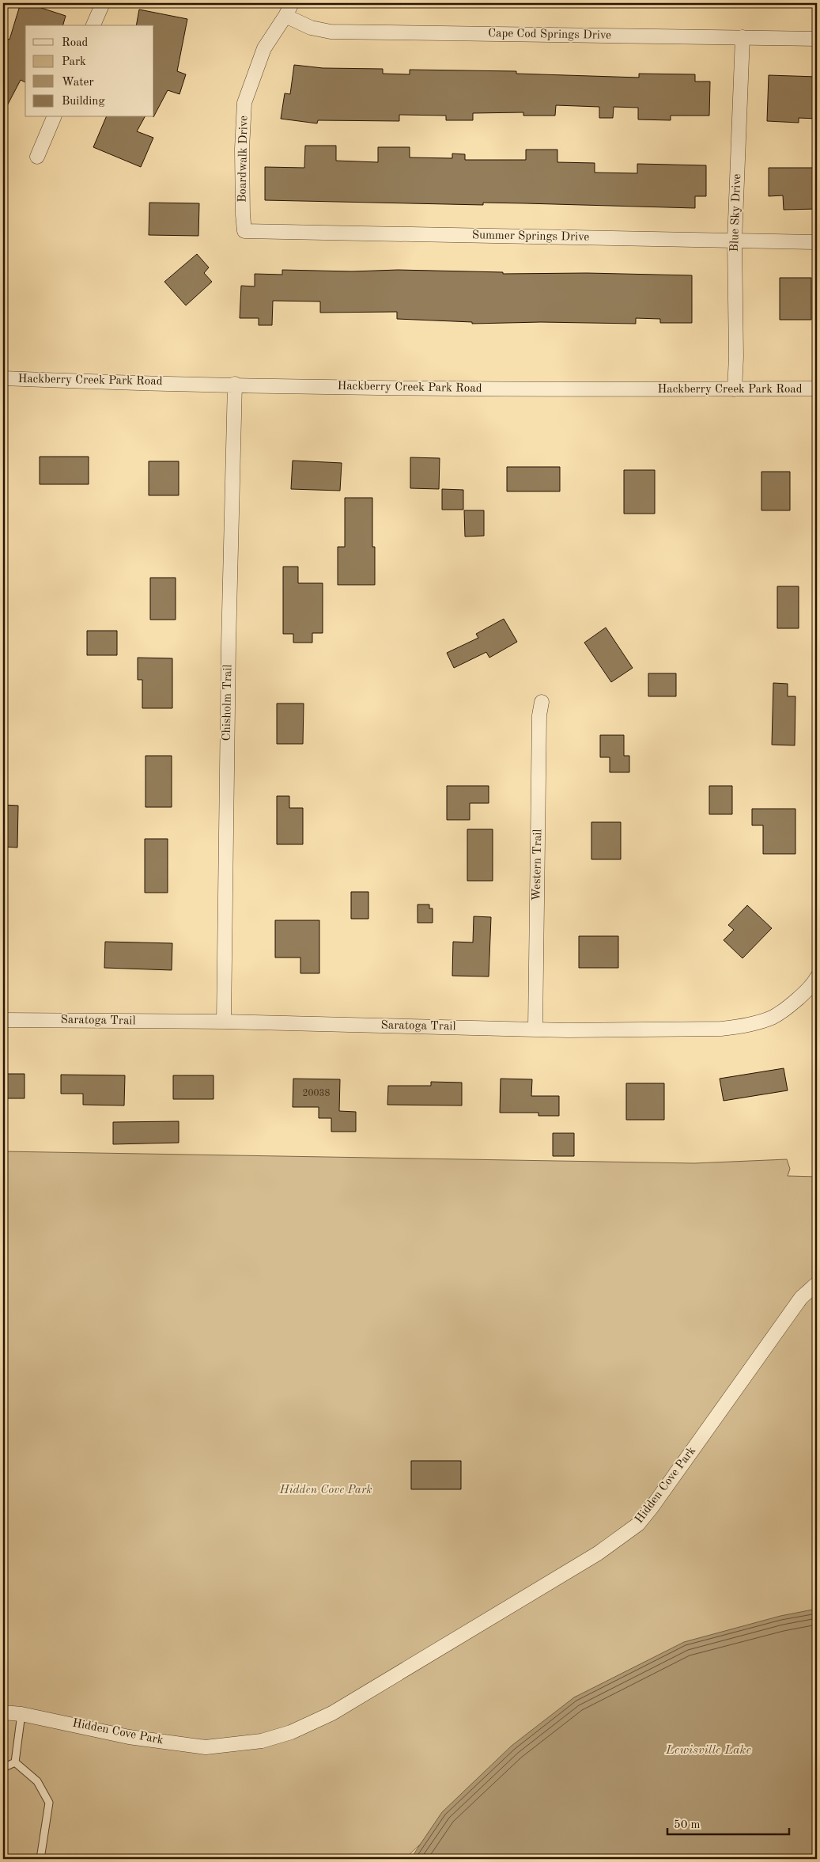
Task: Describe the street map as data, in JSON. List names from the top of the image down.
{
  "streets": {
    "street": [
      "Cape Cod Springs Drive",
      "Boardwalk Drive",
      "Blue Sky Drive",
      "Summer Springs Drive",
      "Hackberry Creek Park Road",
      "Chisholm Trail",
      "Western Trail",
      "Saratoga Trail",
      "Hidden Cove Park"
    ]
  },
  "crossings": [
    ["Cape Cod Springs Drive", "Boardwalk Drive"],
    ["Cape Cod Springs Drive", "Blue Sky Drive"],
    ["Boardwalk Drive", "Summer Springs Drive"],
    ["Blue Sky Drive", "Summer Springs Drive"],
    ["Blue Sky Drive", "Hackberry Creek Park Road"],
    ["Hackberry Creek Park Road", "Chisholm Trail"],
    ["Chisholm Trail", "Saratoga Trail"],
    ["Western Trail", "Saratoga Trail"]
  ],
  "water": ["Lewisville Lake"],
  "parks": ["Hidden Cove Park"],
  "house_numbers": ["20038"],
  "legend": [
    "Road",
    "Park",
    "Water",
    "Building"
  ],
  "scale_bar": "50 m"
}
